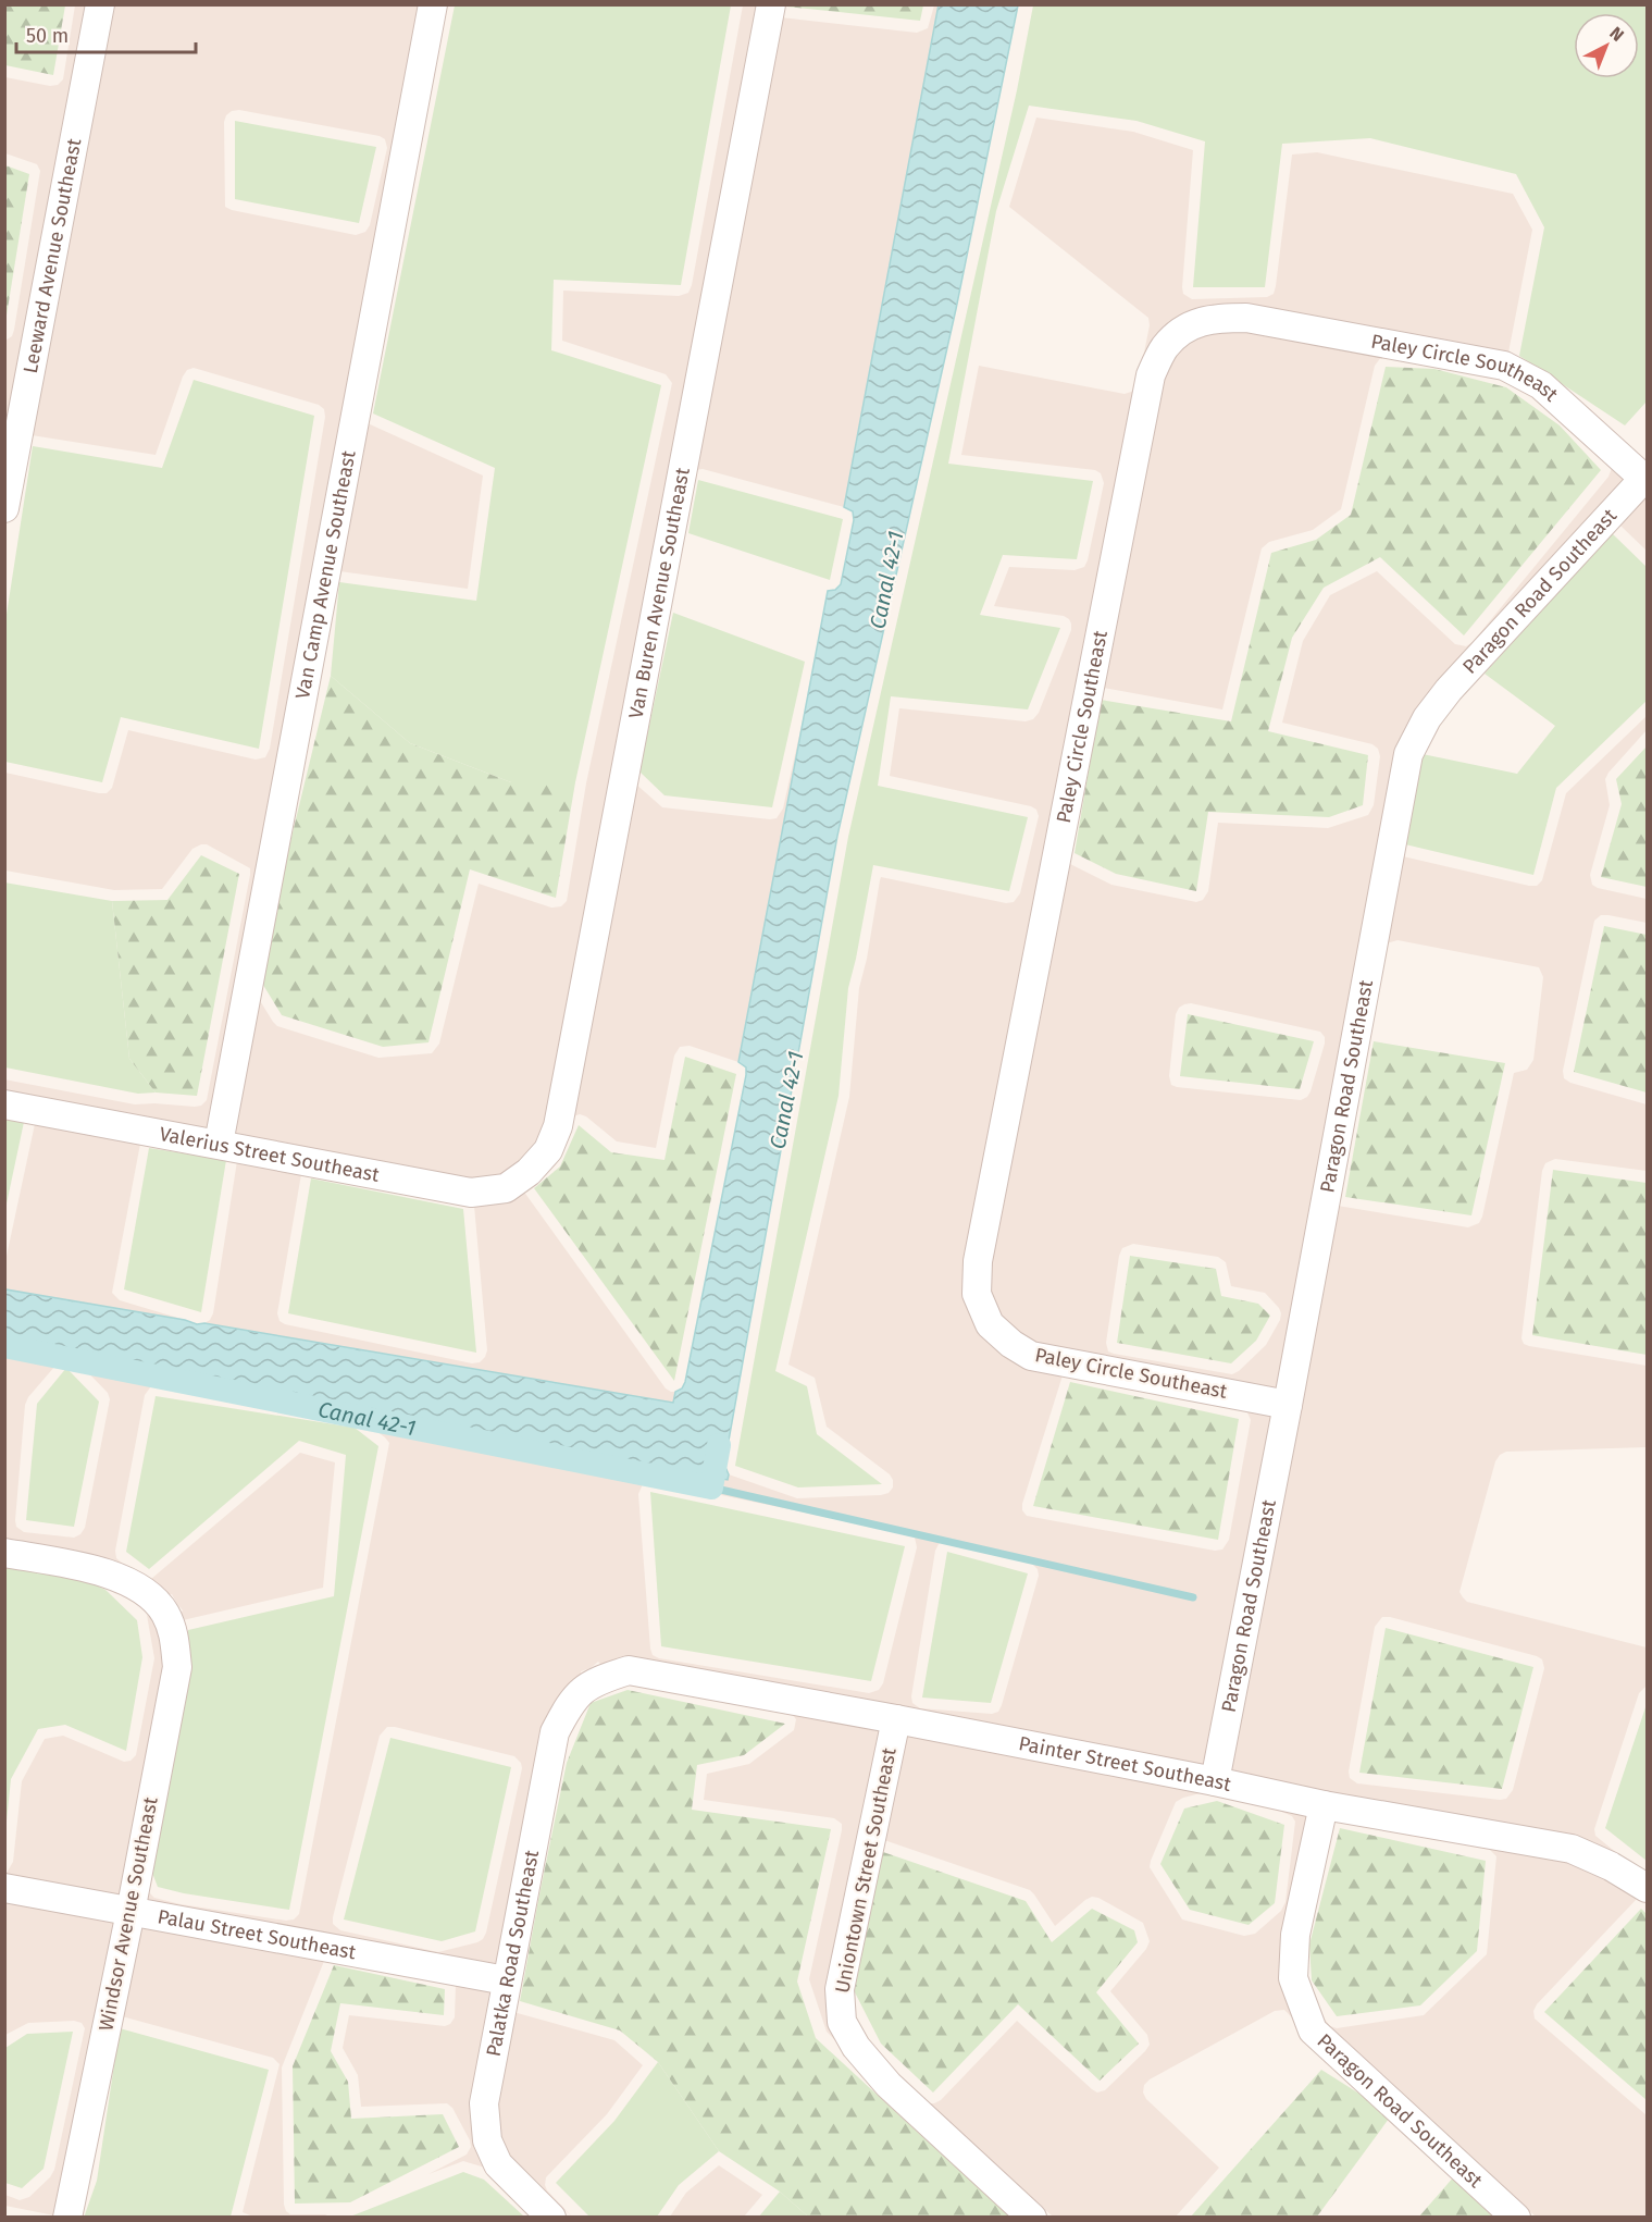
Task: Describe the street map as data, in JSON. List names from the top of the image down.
{
  "streets": {
    "street": [
      "Leeward Avenue Southeast",
      "Paley Circle Southeast",
      "Van Camp Avenue Southeast",
      "Paragon Road Southeast",
      "Van Buren Avenue Southeast",
      "Valerius Street Southeast",
      "Painter Street Southeast",
      "Uniontown Street Southeast",
      "Windsor Avenue Southeast",
      "Palau Street Southeast",
      "Palatka Road Southeast"
    ]
  },
  "crossings": [
    ["Paley Circle Southeast", "Paragon Road Southeast"],
    ["Van Camp Avenue Southeast", "Valerius Street Southeast"],
    ["Paragon Road Southeast", "Painter Street Southeast"],
    ["Van Buren Avenue Southeast", "Valerius Street Southeast"],
    ["Painter Street Southeast", "Uniontown Street Southeast"],
    ["Painter Street Southeast", "Palatka Road Southeast"],
    ["Windsor Avenue Southeast", "Palau Street Southeast"],
    ["Palau Street Southeast", "Palatka Road Southeast"]
  ],
  "water": ["Canal 42-1"],
  "scale_bar": "50 m",
  "north": "top right"
}
